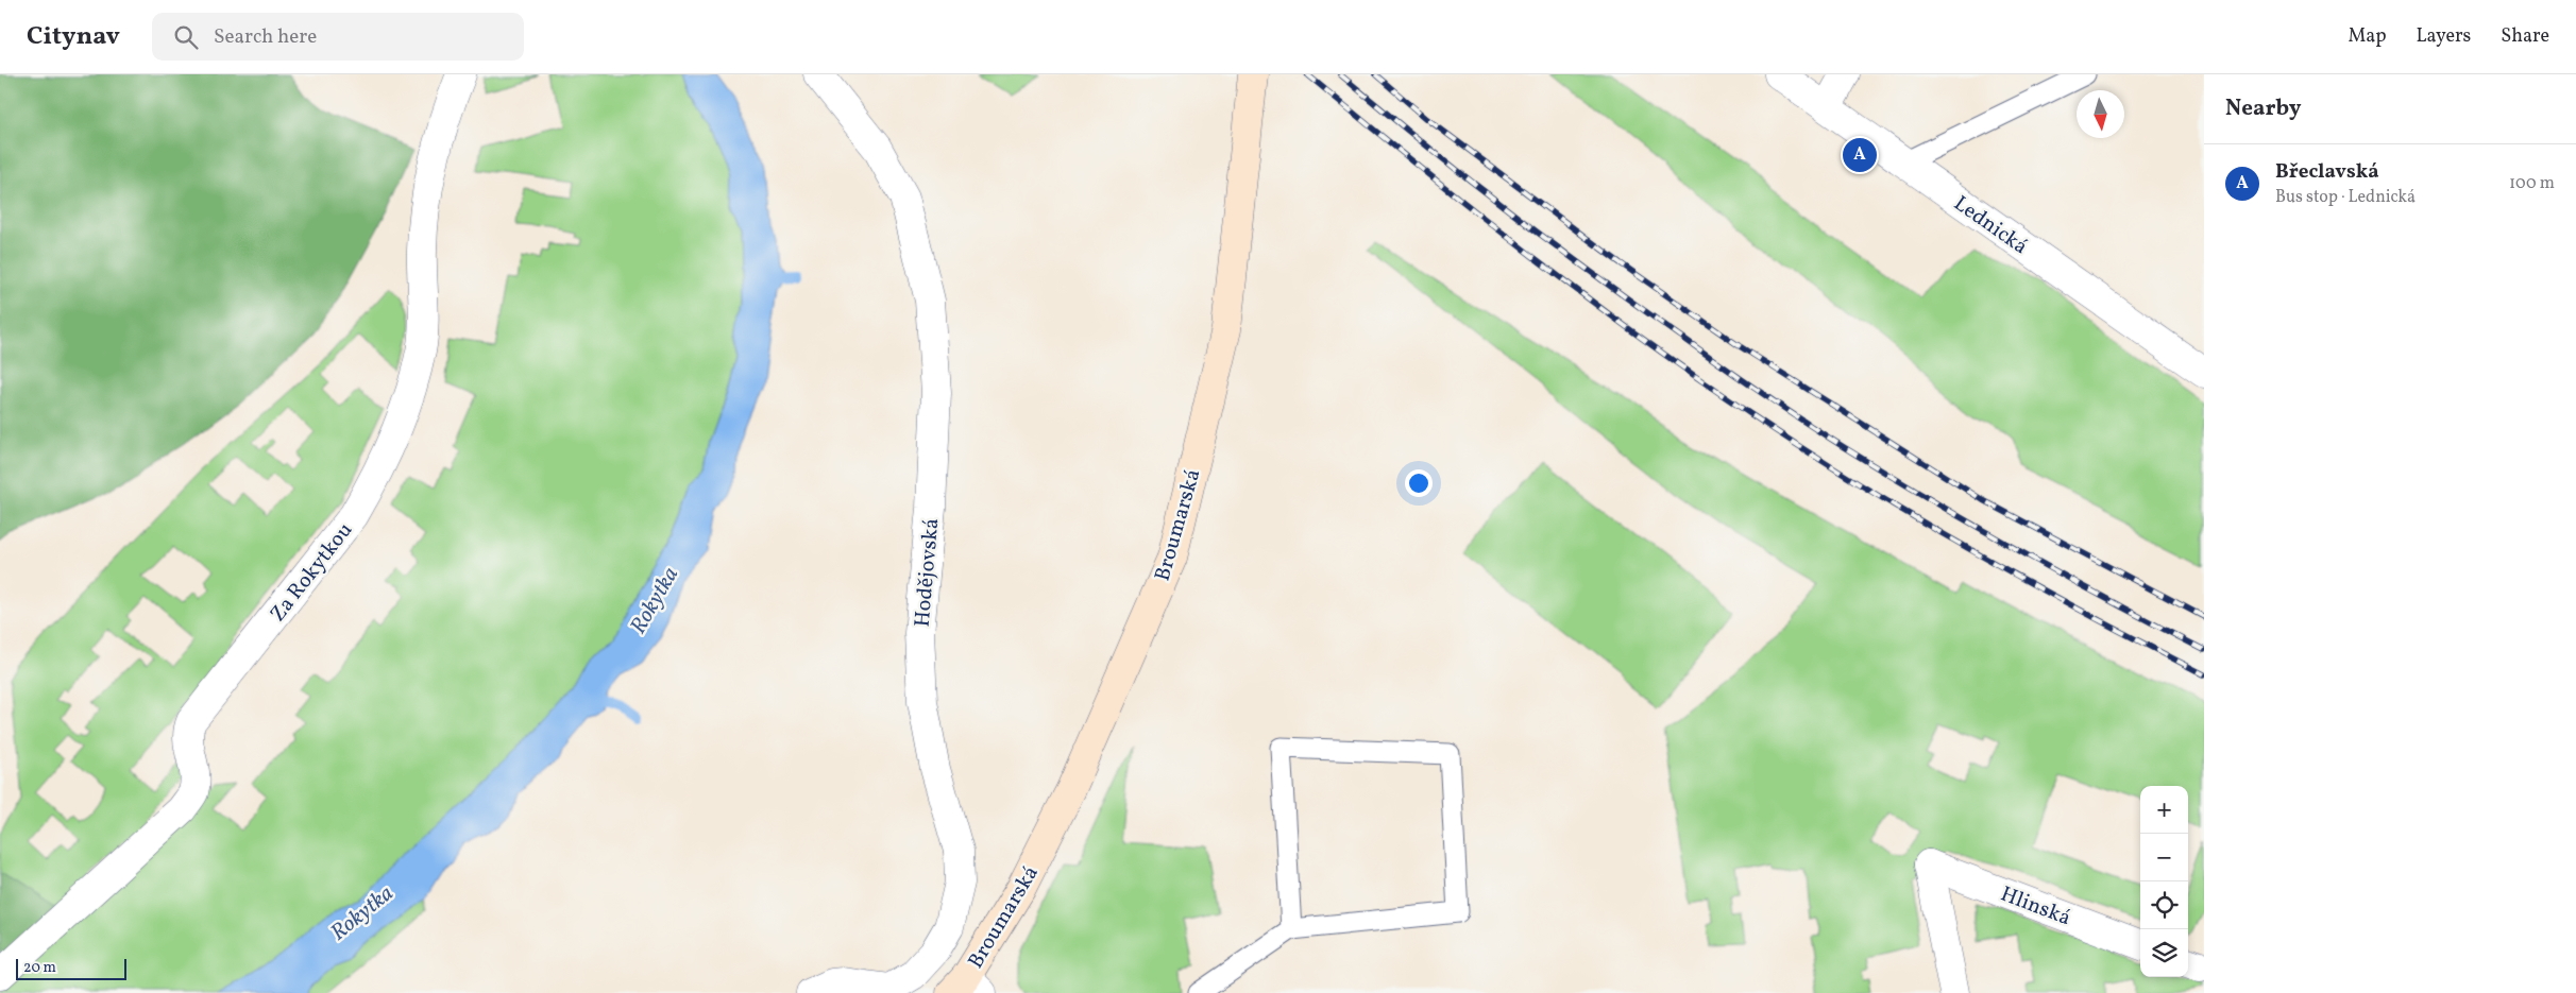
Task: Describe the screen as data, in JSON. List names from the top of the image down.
{
  "streets": {
    "street": [
      "Lednická",
      "Broumarská",
      "Za Rokytkou",
      "Hodějovská",
      "Hlinská"
    ]
  },
  "water": ["Rokytka"],
  "scale_bar": "20 m",
  "north": "bottom",
  "page": {
    "header": "Citynav",
    "search": "Search here",
    "nav": ["Map", "Layers", "Share"],
    "heading": "Nearby",
    "pins": "A",
    "list": [
      {
        "mark": "A",
        "name": "Břeclavská",
        "note": "Bus stop · Lednická",
        "value": "100 m"
      }
    ],
    "map_buttons": ["+", "−"],
    "scale": "20 m"
  }
}
